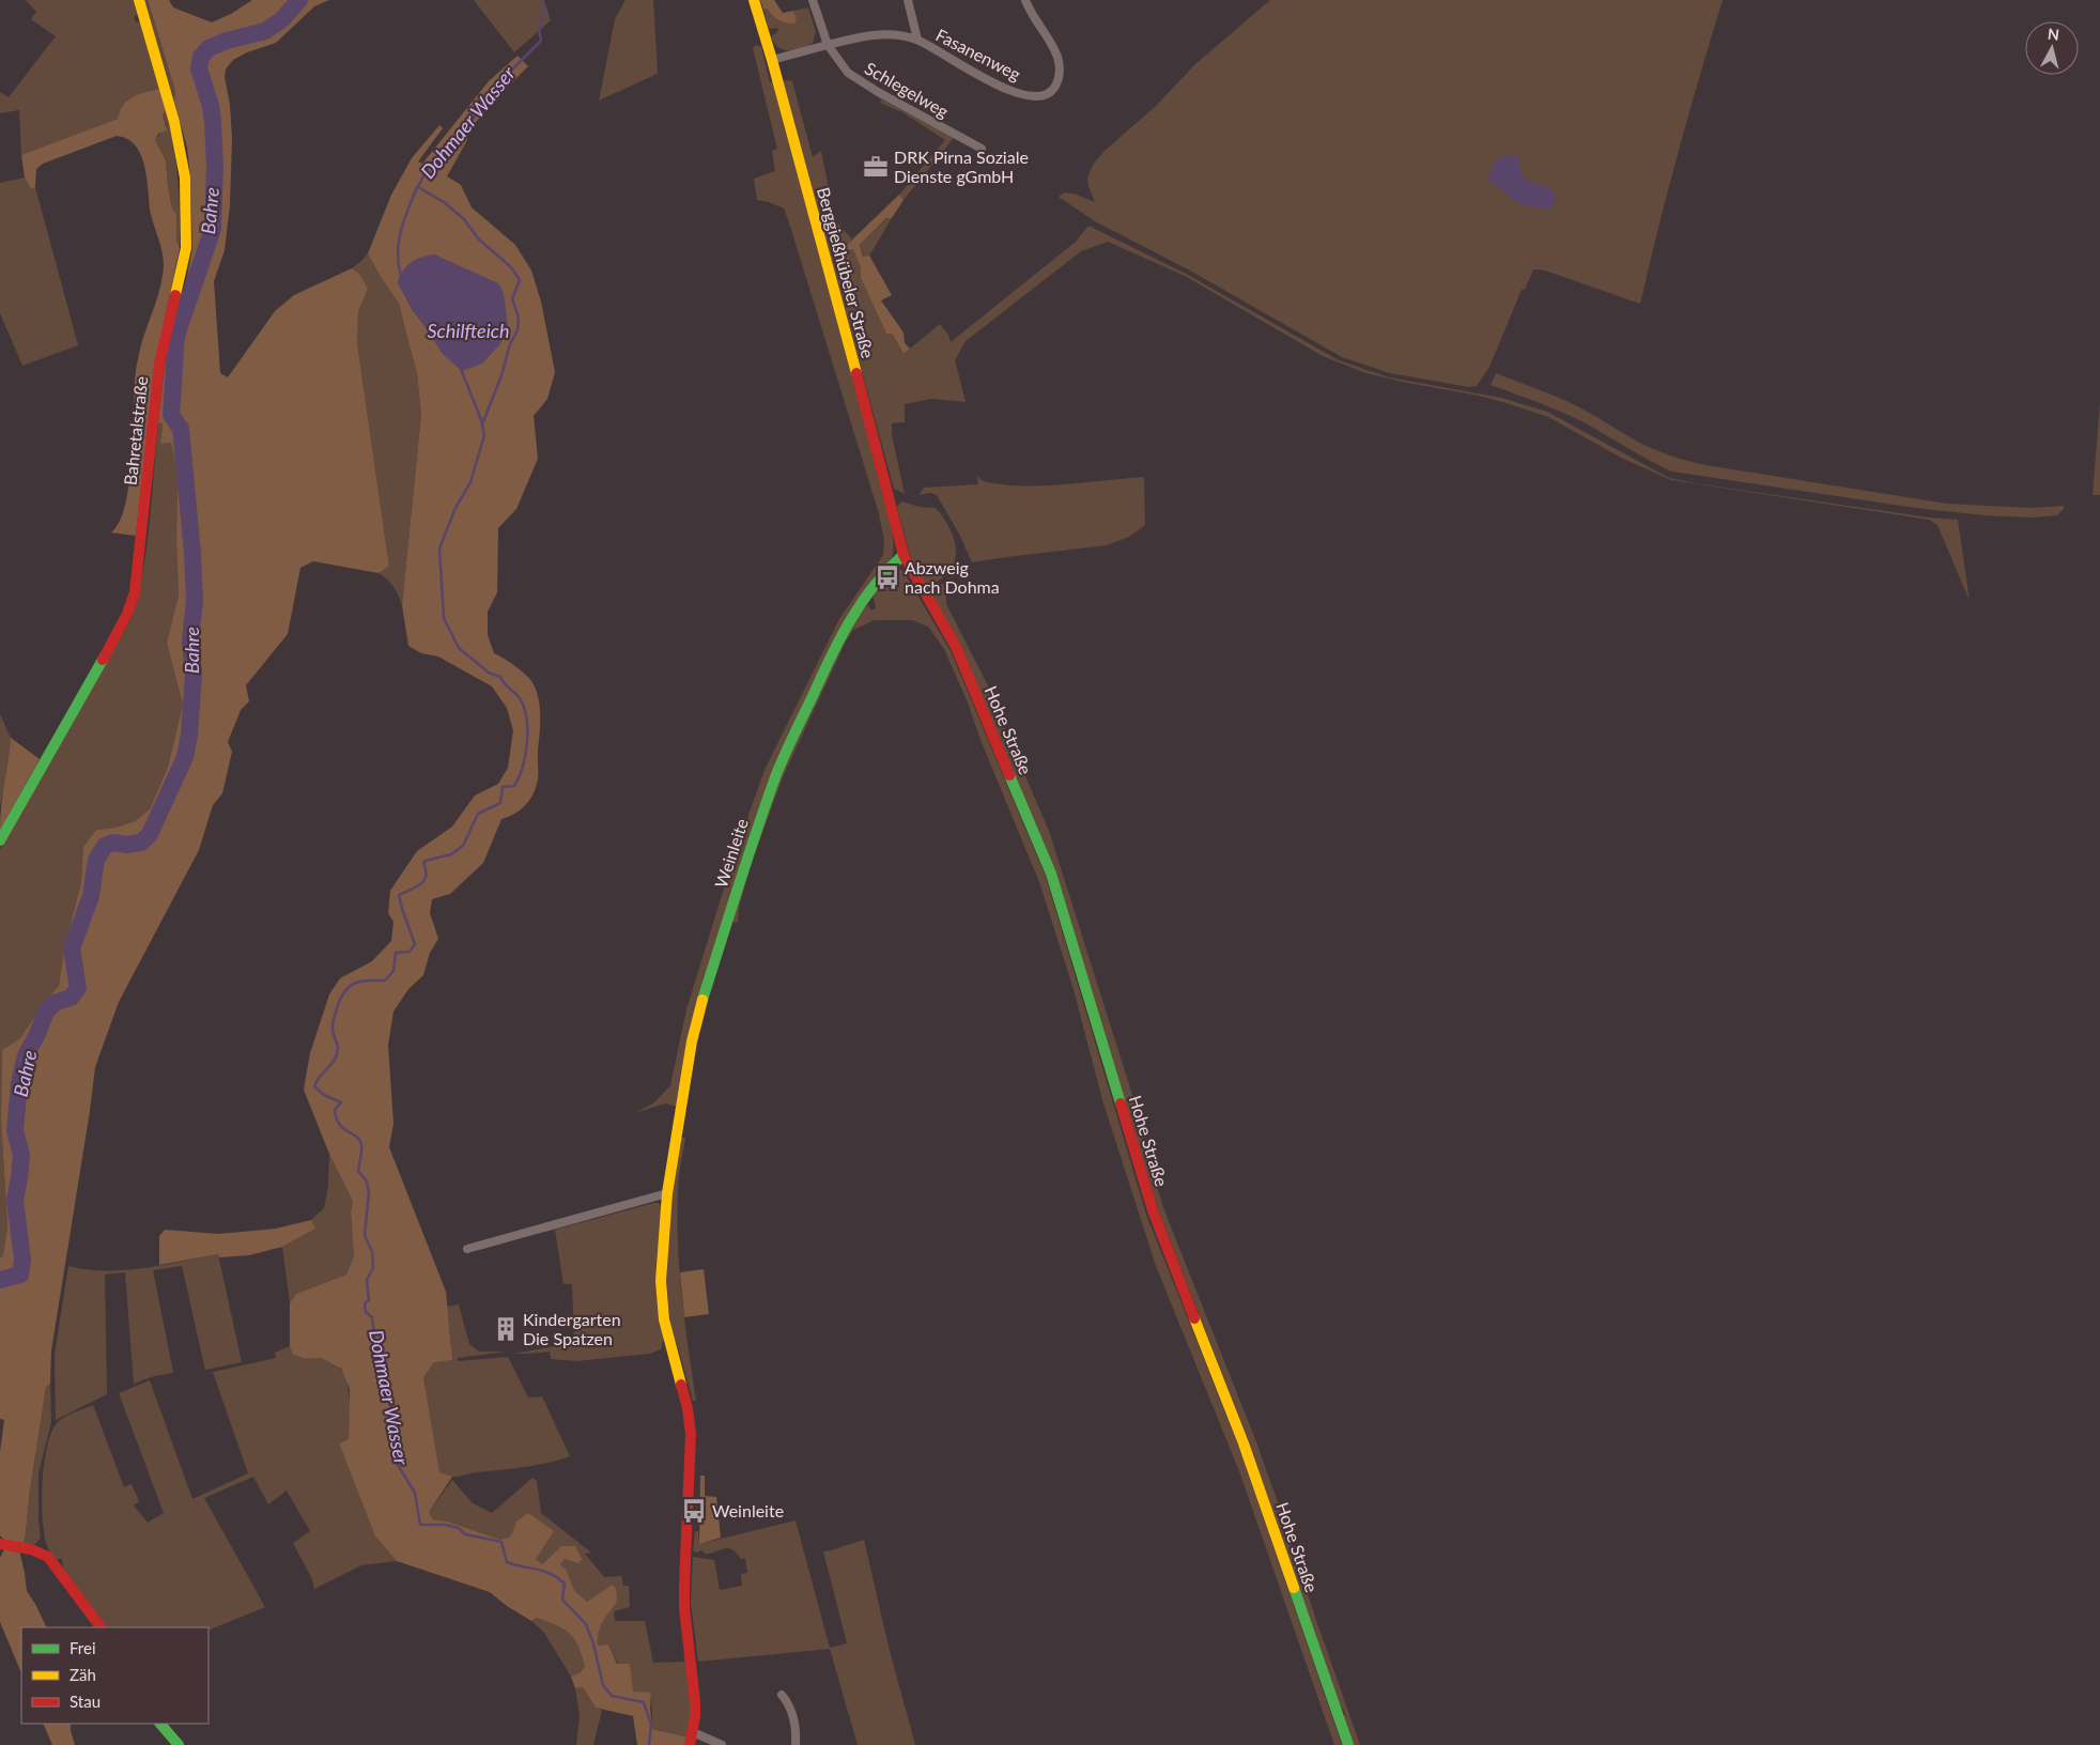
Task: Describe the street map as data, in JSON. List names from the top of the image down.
{
  "streets": {
    "street": [
      "Fasanenweg",
      "Schlegelweg",
      "Berggießhübeler Straße",
      "Bahretalstraße",
      "Hohe Straße",
      "Weinleite"
    ]
  },
  "crossings": [
    ["Fasanenweg", "Schlegelweg"],
    ["Berggießhübeler Straße", "Hohe Straße"],
    ["Berggießhübeler Straße", "Weinleite"],
    ["Hohe Straße", "Weinleite"]
  ],
  "water": ["Dohmaer Wasser", "Bahre", "Schilfteich"],
  "places": {
    "office": ["DRK Pirna Soziale Dienste gGmbH"],
    "bus stop": ["Abzweig nach Dohma", "Weinleite"],
    "building": ["Kindergarten Die Spatzen"]
  },
  "legend": ["Frei", "Zäh", "Stau"],
  "north": "top"
}
